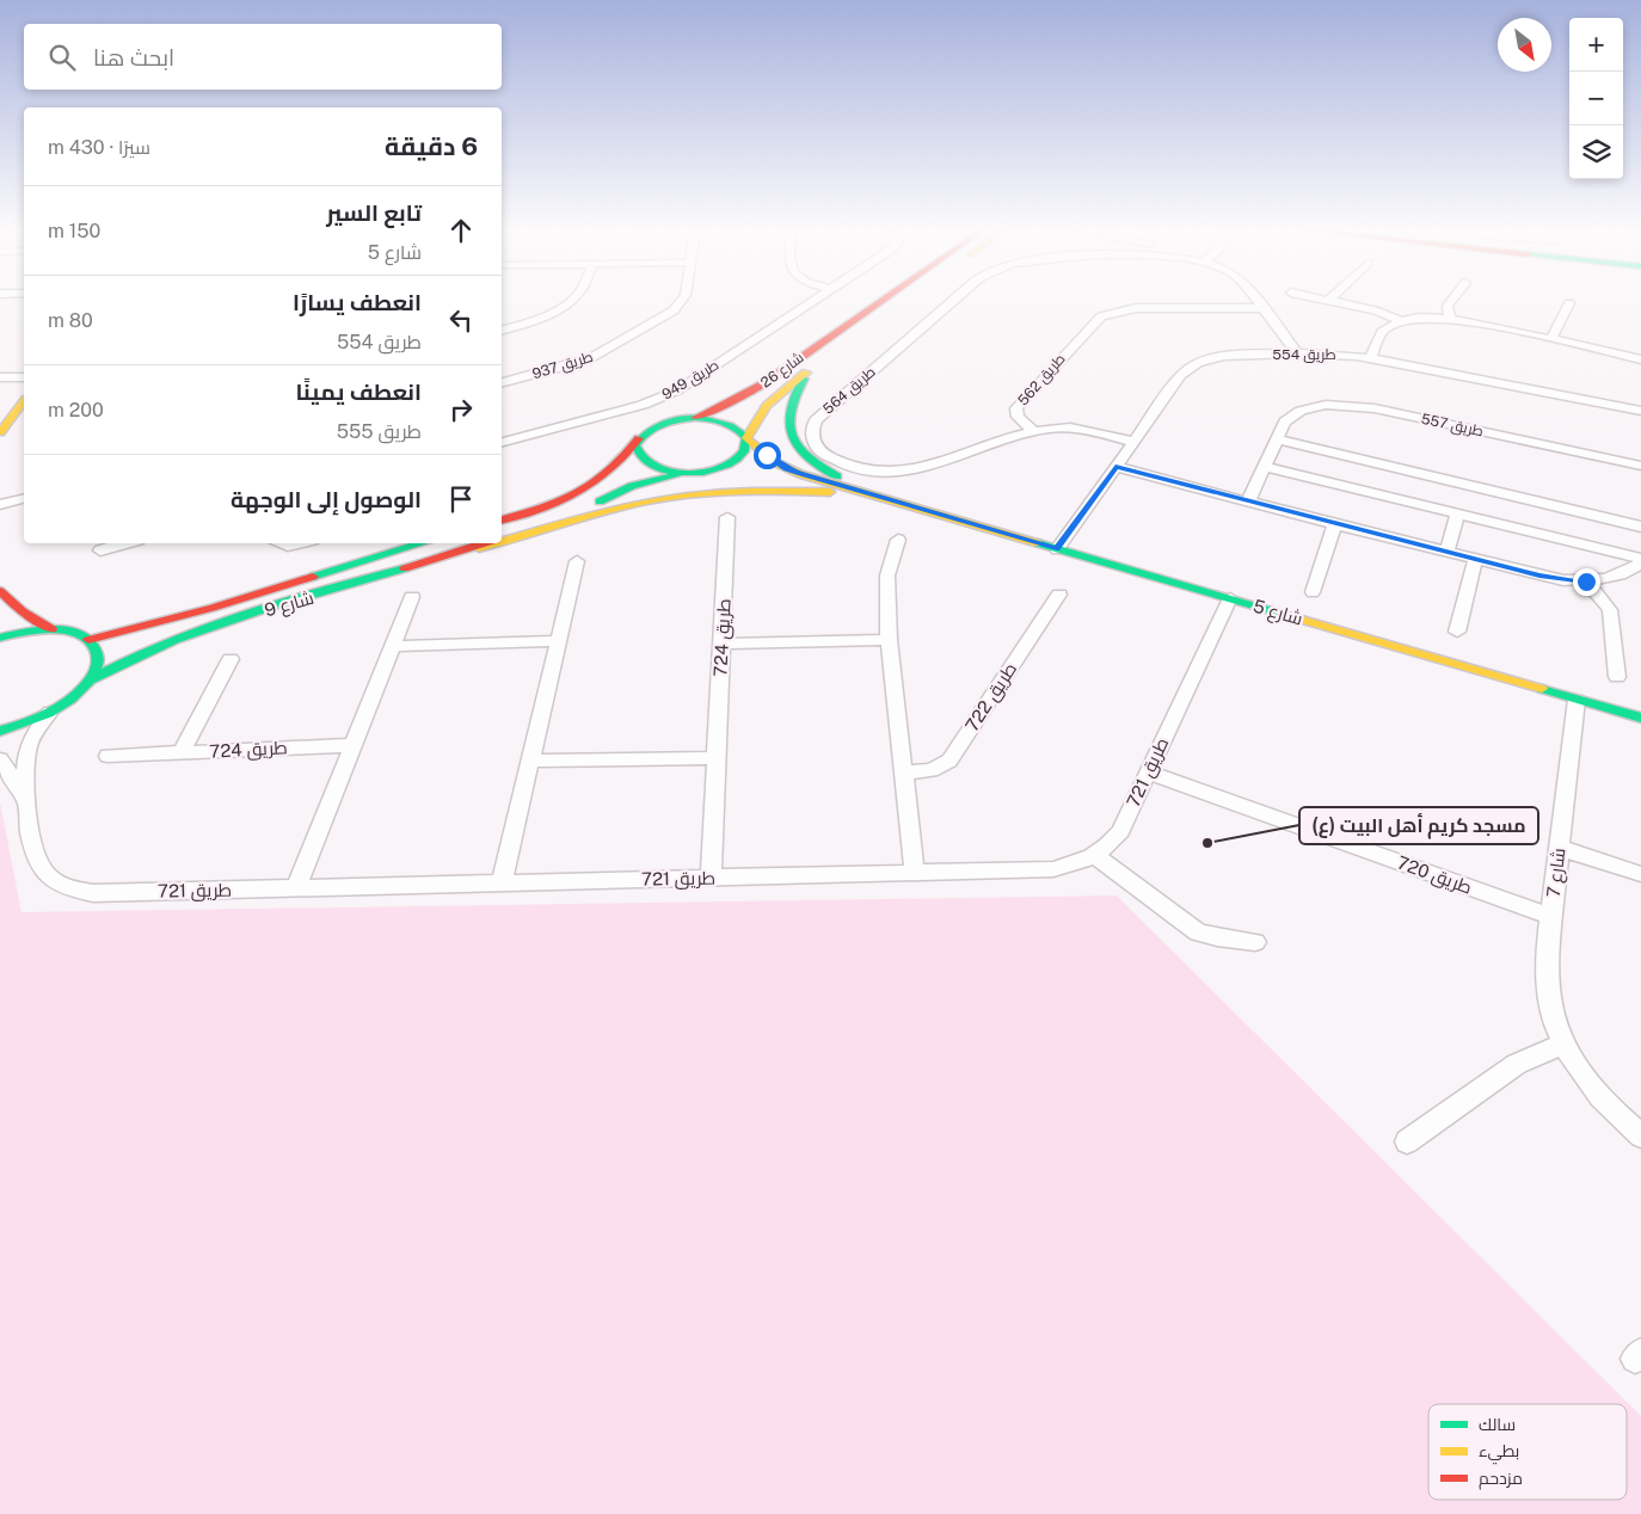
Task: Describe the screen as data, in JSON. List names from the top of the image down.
{
  "streets": {
    "main road": ["شارع 26", "شارع 9", "شارع 5"],
    "street": [
      "طريق 554",
      "طريق 937",
      "طريق 949",
      "طريق 562",
      "طريق 564",
      "طريق 557",
      "طريق 724",
      "طريق 722",
      "طريق 721",
      "شارع 7",
      "طريق 720"
    ]
  },
  "crossings": [
    ["طريق 554", "طريق 564"],
    ["طريق 554", "شارع 5"],
    ["شارع 26", "شارع 9"],
    ["شارع 26", "شارع 5"],
    ["طريق 562", "طريق 564"],
    ["شارع 9", "شارع 5"],
    ["شارع 5", "طريق 721"],
    ["شارع 5", "شارع 7"],
    ["طريق 724", "طريق 721"],
    ["طريق 721", "طريق 720"],
    ["شارع 7", "طريق 720"]
  ],
  "places": ["مسجد كريم أهل البيت (ع)"],
  "legend": ["سالك", "بطيء", "مزدحم"],
  "north": "bottom right",
  "page": {
    "map_buttons": ["+", "−"],
    "search": "ابحث هنا",
    "heading": ["6 دقيقة", "سيرًا · 430 m"],
    "list": [
      ["تابع السير", "شارع 5", "150 m"],
      ["انعطف يسارًا", "طريق 554", "80 m"],
      ["انعطف يمينًا", "طريق 555", "200 m"],
      "الوصول إلى الوجهة"
    ]
  }
}
